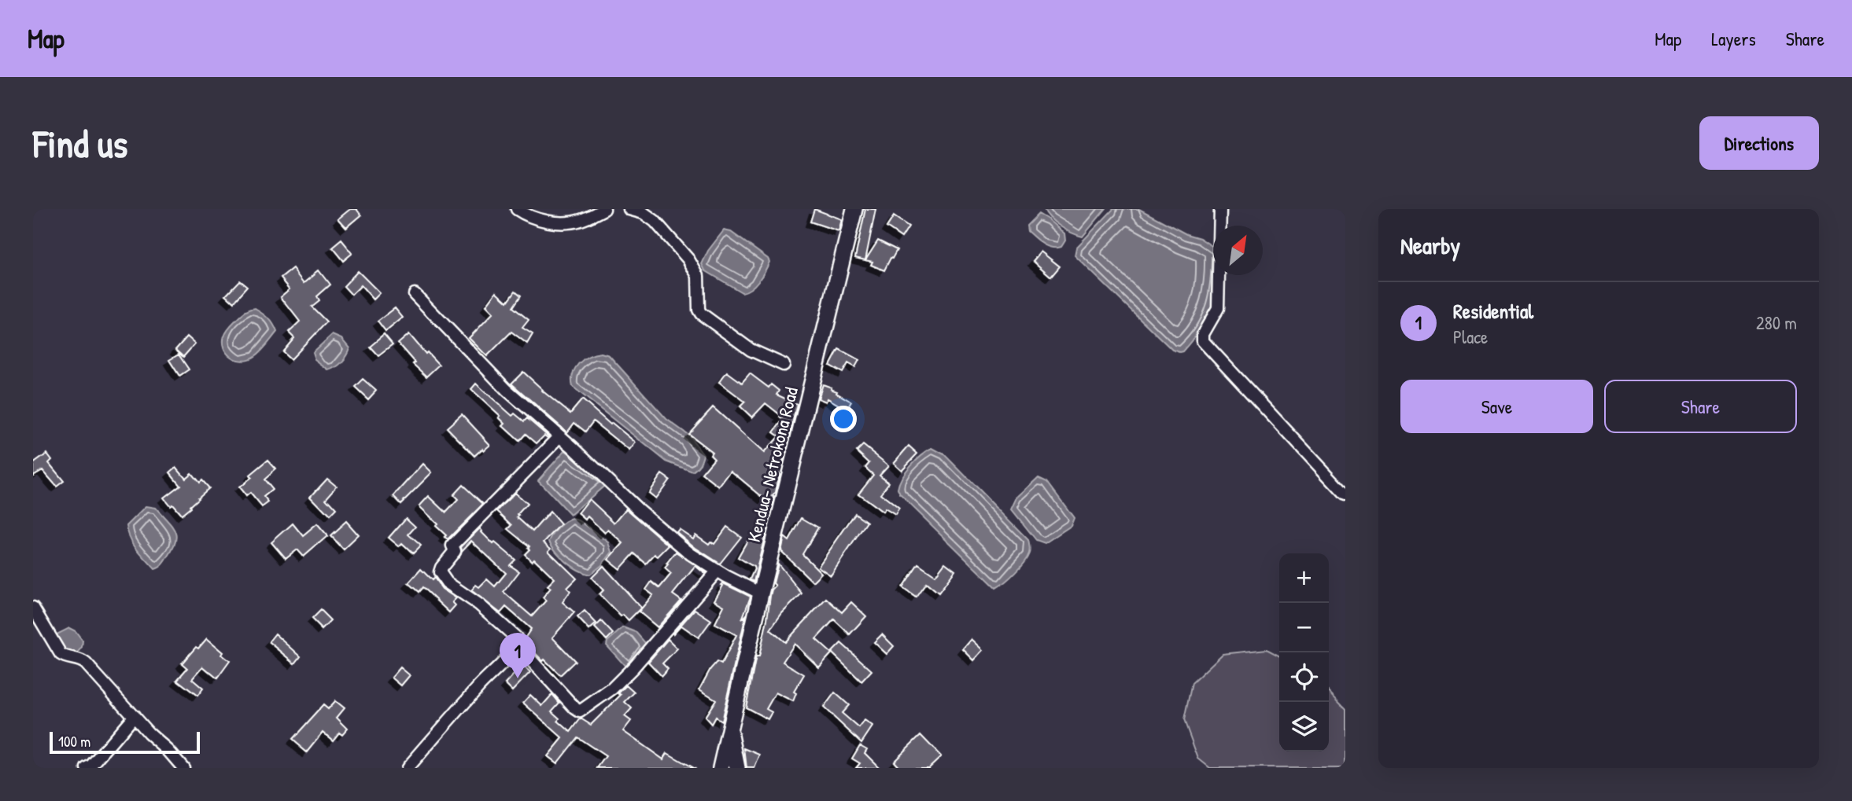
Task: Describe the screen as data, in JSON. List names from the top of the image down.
{
  "streets": {
    "main road": ["Kendua- Netrokona Road"]
  },
  "scale_bar": "100 m",
  "north": "top right",
  "page": {
    "header": "Map",
    "nav": ["Map", "Layers", "Share"],
    "buttons": [
      "Directions",
      ["Save", "Share"]
    ],
    "title": "Find us",
    "heading": "Nearby",
    "list": [
      {
        "mark": "1",
        "name": "Residential",
        "note": "Place",
        "value": "280 m"
      }
    ],
    "map_buttons": ["+", "−"],
    "pins": "1",
    "scale": "100 m"
  }
}
